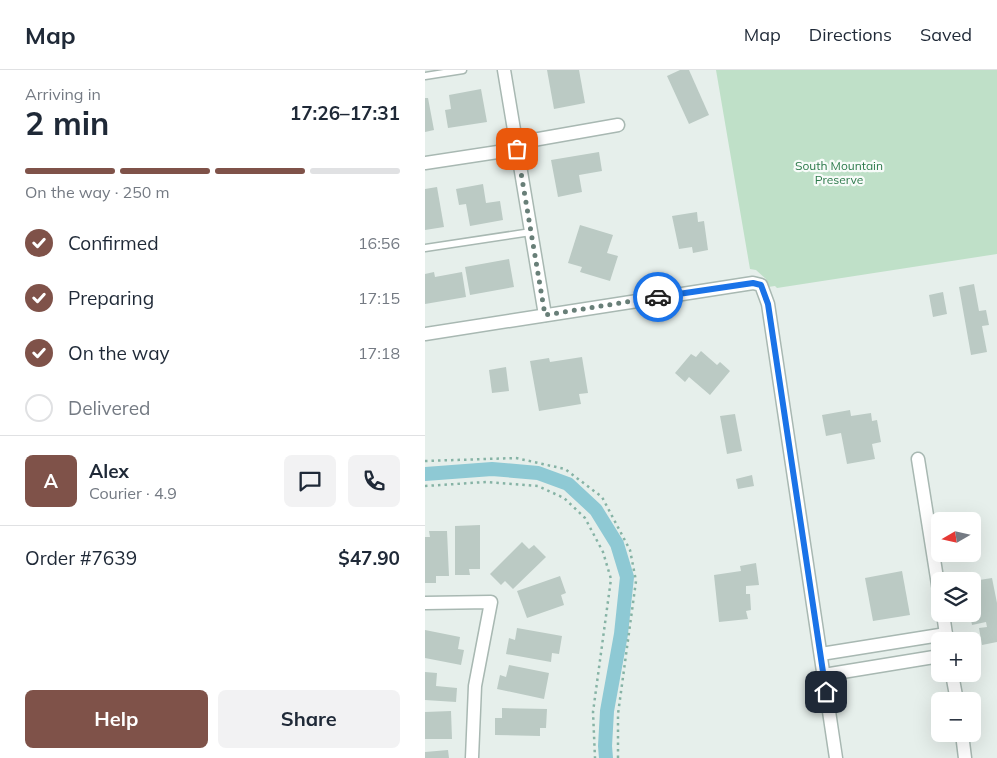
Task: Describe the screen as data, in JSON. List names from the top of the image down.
{
  "parks": ["South Mountain Preserve"],
  "north": "left",
  "page": {
    "header": "Map",
    "nav": ["Map", "Directions", "Saved"],
    "heading": ["2 min", "Arriving in", "17:26–17:31"],
    "panel": [
      "Alex",
      "Courier · 4.9",
      "Order #7639",
      "$47.90"
    ],
    "bar": "On the way · 250 m",
    "list": [
      ["Confirmed", "16:56"],
      ["Preparing", "17:15"],
      ["On the way", "17:18"],
      "Delivered"
    ],
    "round": "A",
    "map_buttons": ["+", "−"],
    "buttons": ["Help", "Share"]
  }
}
